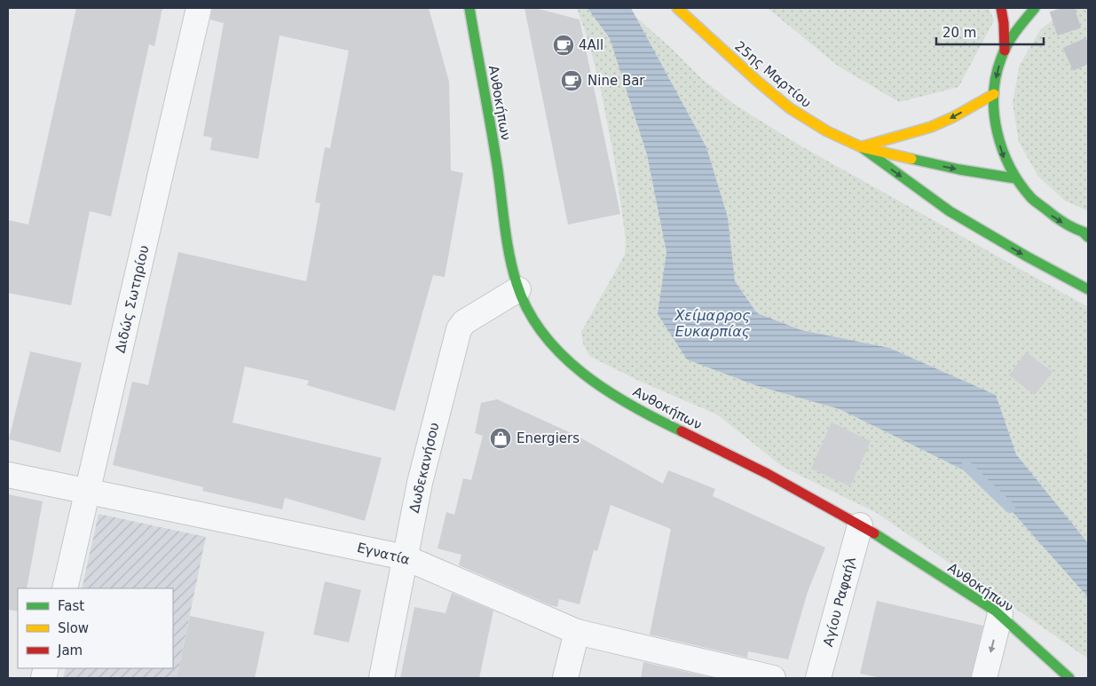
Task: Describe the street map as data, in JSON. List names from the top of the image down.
{
  "streets": {
    "main road": ["25ης Μαρτίου", "Ανθοκήπων"],
    "street": [
      "Διδώς Σωτηρίου",
      "Δωδεκανήσου",
      "Εγνατία",
      "Αγίου Ραφαήλ"
    ]
  },
  "crossings": [
    ["Ανθοκήπων", "Δωδεκανήσου"],
    ["Ανθοκήπων", "Αγίου Ραφαήλ"],
    ["Διδώς Σωτηρίου", "Εγνατία"],
    ["Δωδεκανήσου", "Εγνατία"]
  ],
  "water": ["Χείμαρρος Ευκαρπίας"],
  "places": {
    "cafe": ["4All", "Nine Bar"],
    "shop": ["Energiers"]
  },
  "legend": ["Fast", "Slow", "Jam"],
  "scale_bar": "20 m"
}
